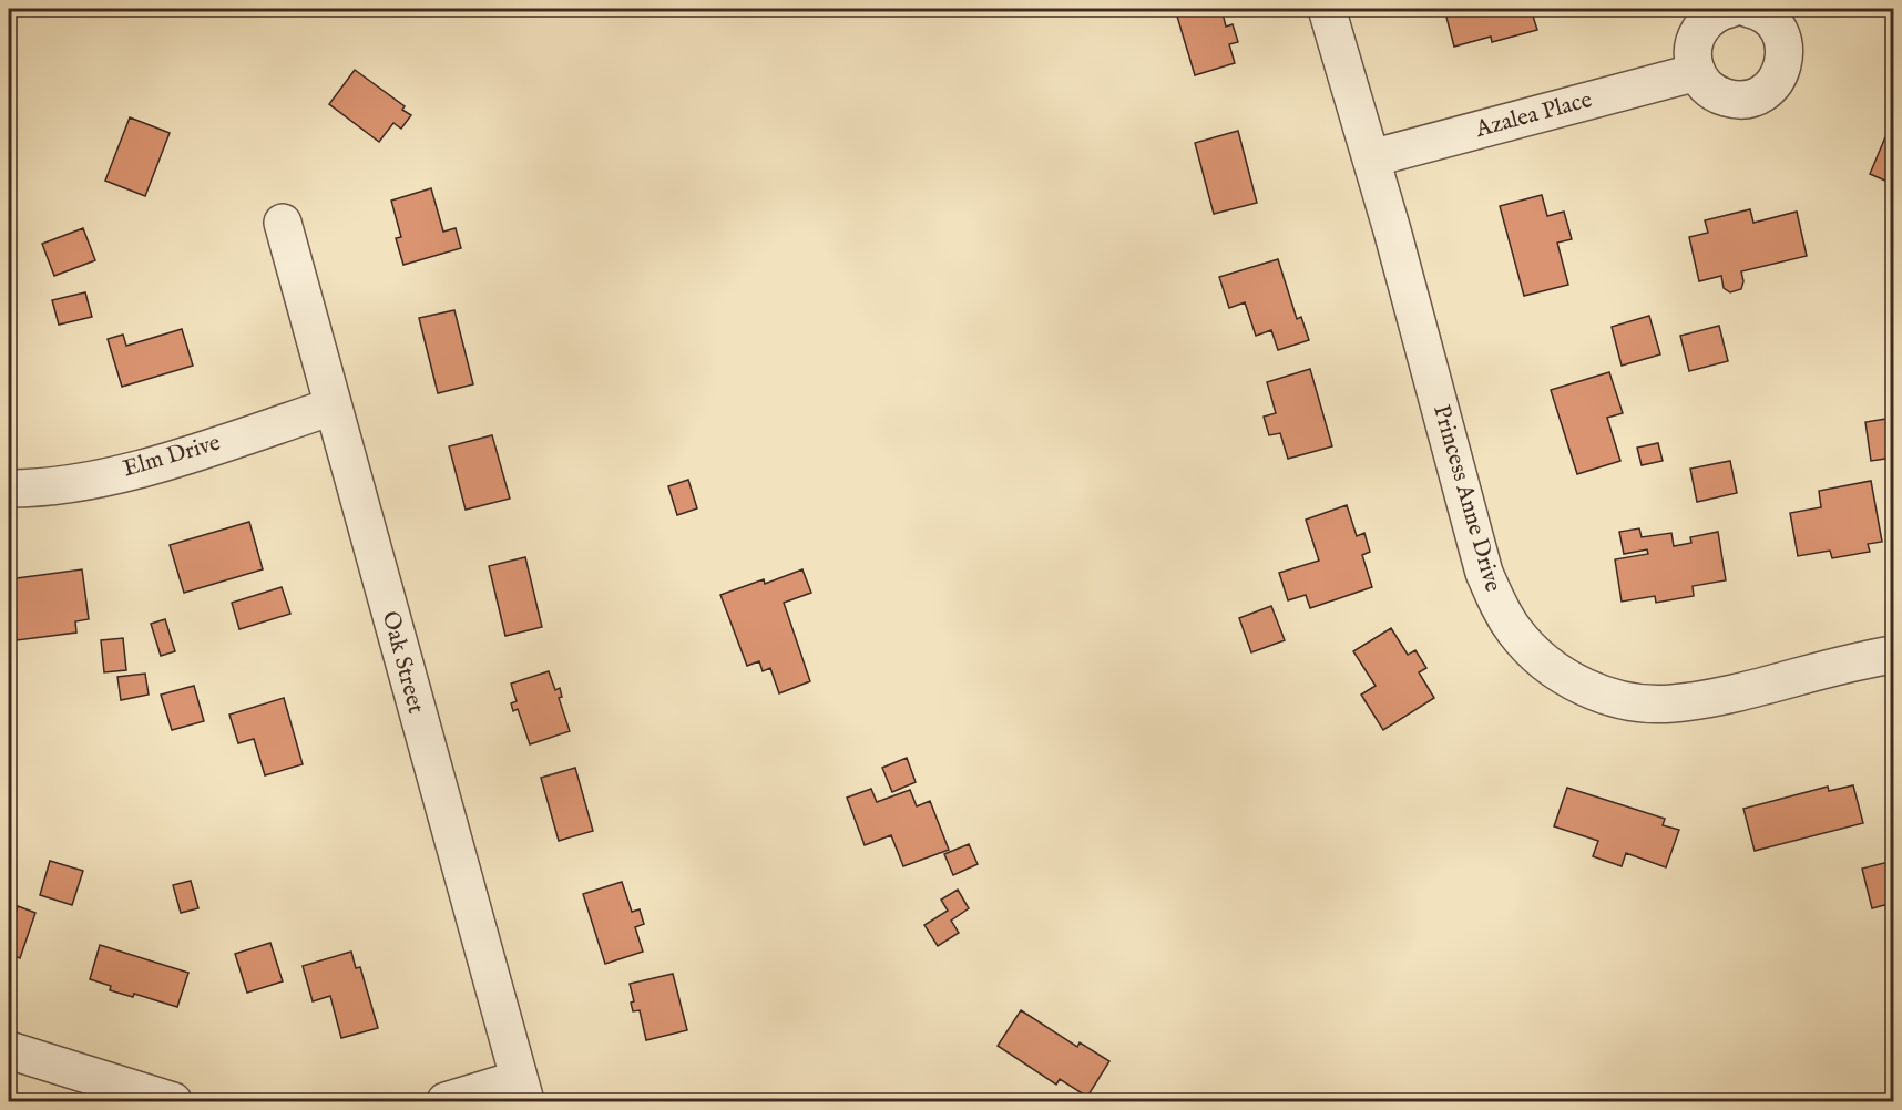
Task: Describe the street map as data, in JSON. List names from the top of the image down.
{
  "streets": {
    "street": [
      "Azalea Place",
      "Elm Drive",
      "Princess Anne Drive",
      "Oak Street"
    ]
  },
  "crossings": [
    ["Azalea Place", "Princess Anne Drive"],
    ["Elm Drive", "Oak Street"]
  ]
}
